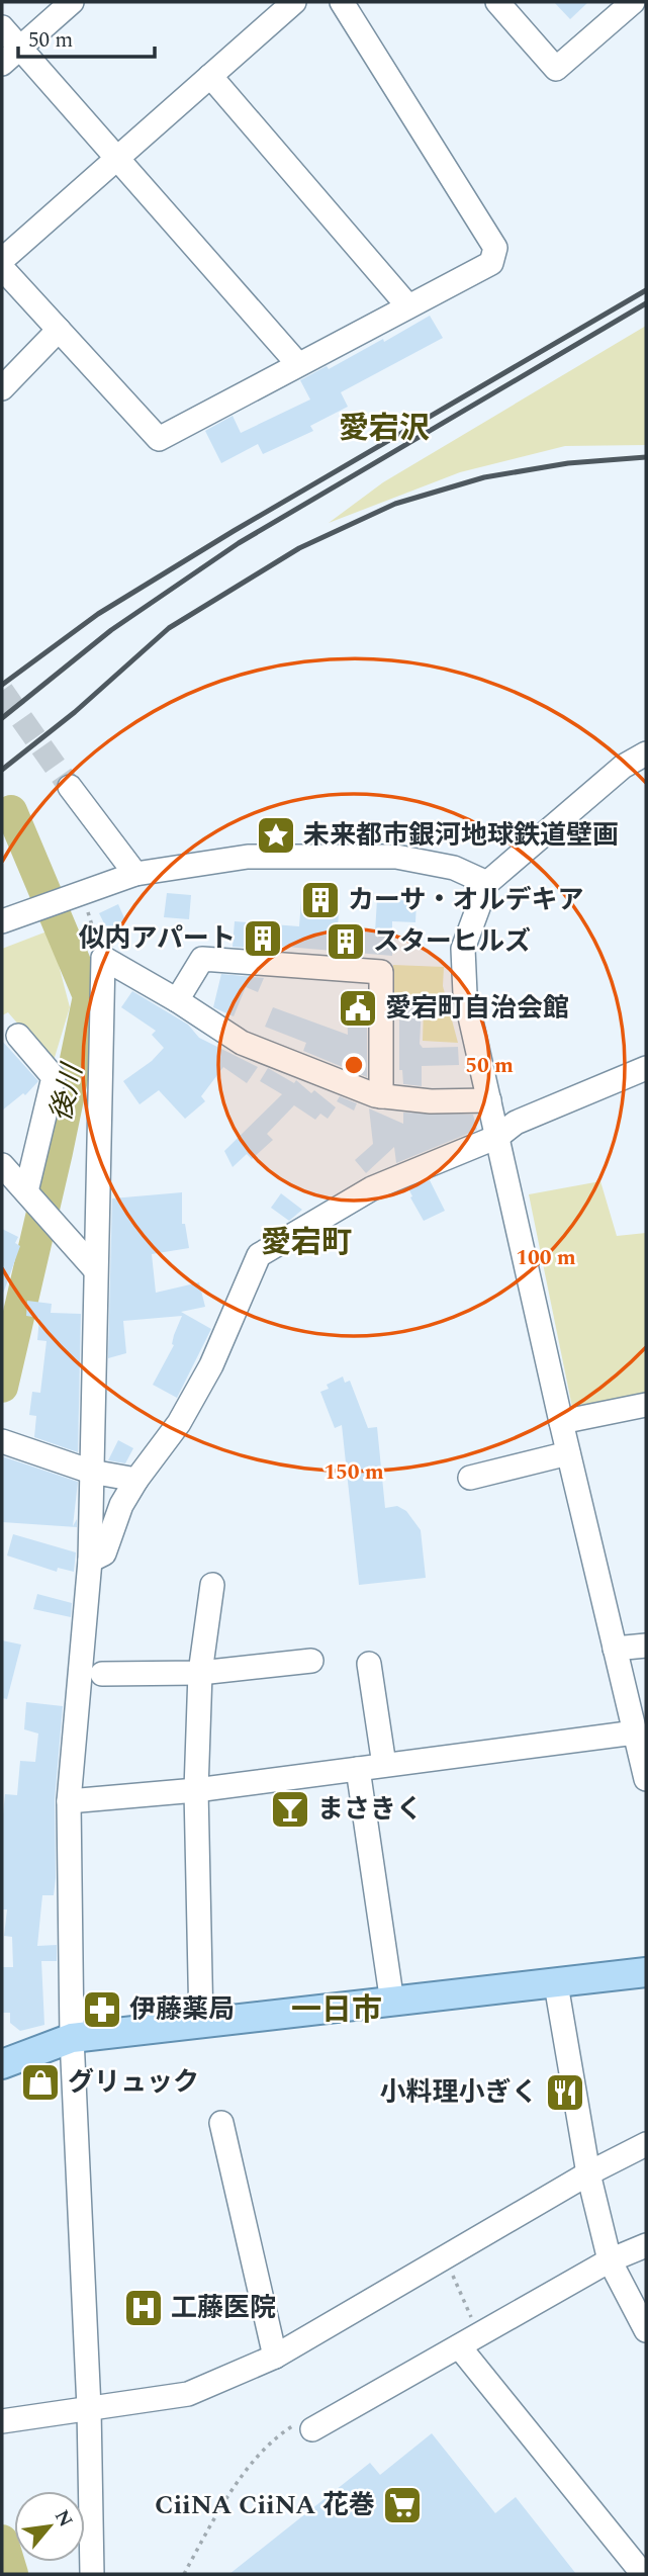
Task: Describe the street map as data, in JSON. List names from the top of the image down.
{
  "districts": ["愛宕沢", "愛宕町", "一日市"],
  "water": ["後川"],
  "places": {
    "place": ["未来都市銀河地球鉄道壁画"],
    "building": ["カーサ・オルデキア", "似内アパート", "スターヒルズ"],
    "public building": ["愛宕町自治会館"],
    "bar": ["まさきく"],
    "pharmacy": ["伊藤薬局"],
    "shop": ["グリュック"],
    "restaurant": ["小料理小ぎく"],
    "hospital": ["工藤医院"],
    "supermarket": ["CiiNA CiiNA 花巻"]
  },
  "scale_bar": "50 m",
  "north": "top right",
  "rings": ["50 m", "100 m", "150 m"]
}
